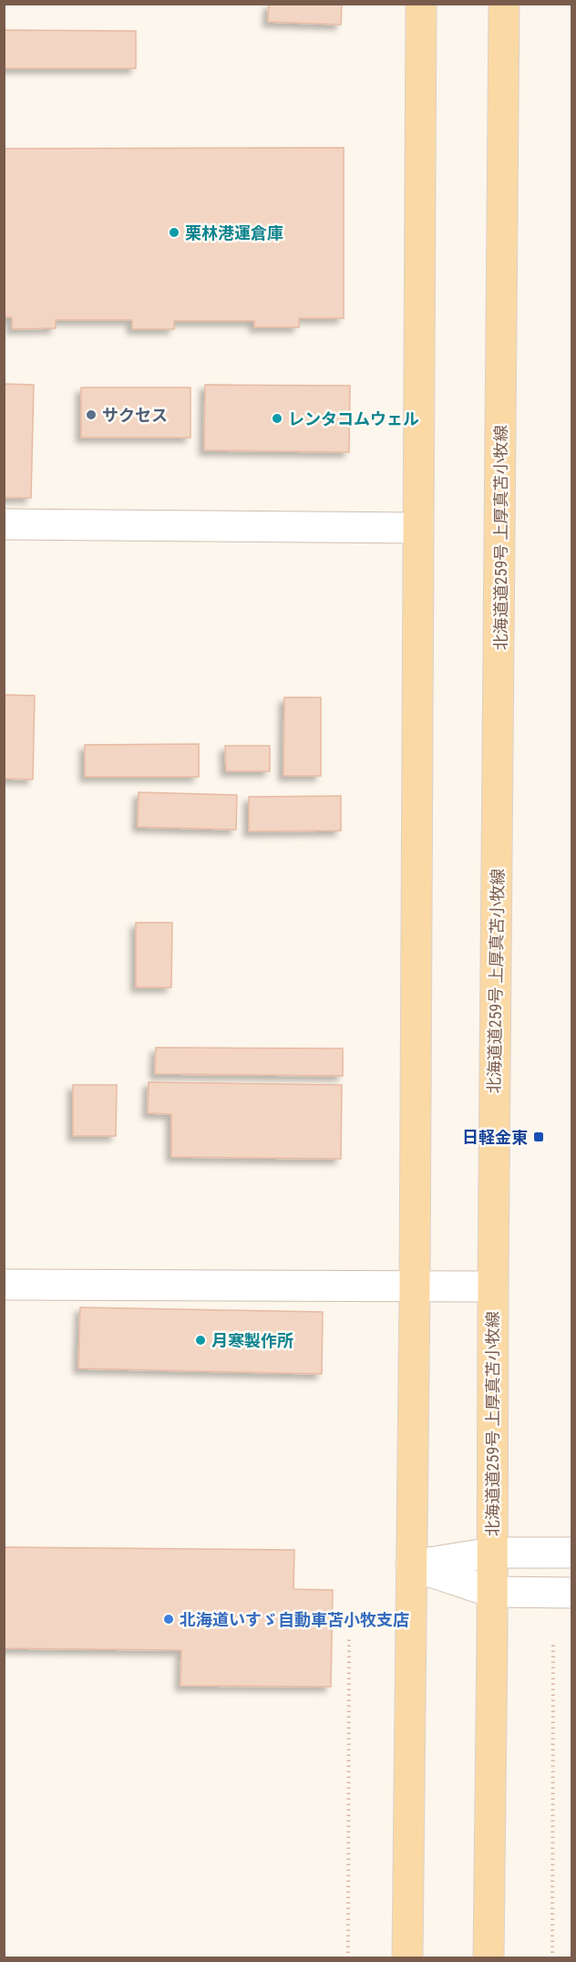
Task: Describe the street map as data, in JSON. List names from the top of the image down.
{
  "streets": {
    "main road": ["北海道道259号 上厚真苫小牧線"]
  },
  "places": {
    "other": [
      "栗林港運倉庫",
      "サクセス",
      "レンタコムウェル",
      "月寒製作所",
      "北海道いすゞ自動車苫小牧支店"
    ],
    "transit": ["日軽金東"]
  }
}
